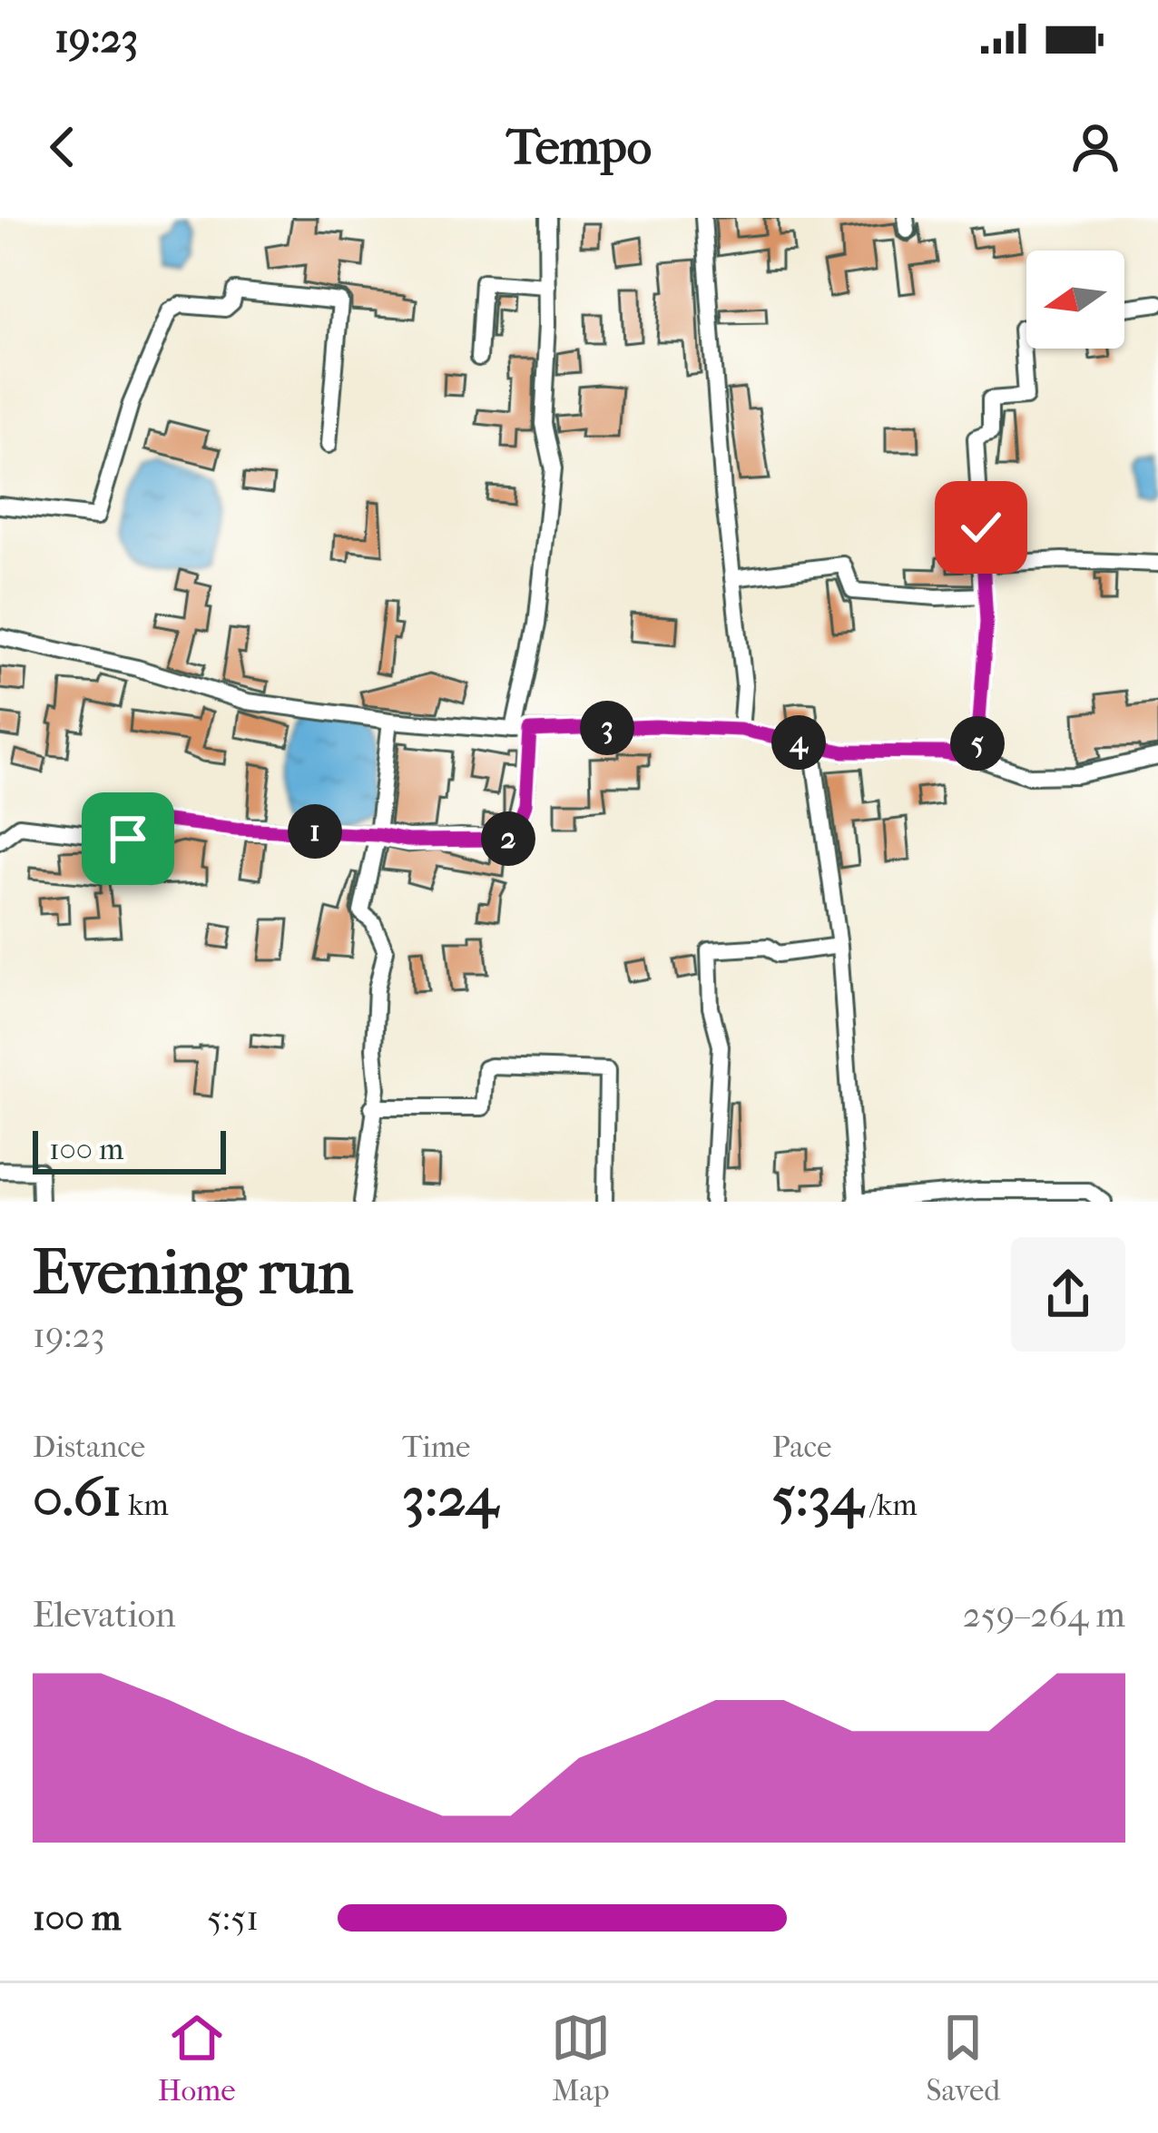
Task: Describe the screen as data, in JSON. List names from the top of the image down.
{
  "scale_bar": "100 m",
  "north": "left",
  "page": {
    "status": "19:23",
    "header": "Tempo",
    "pins": [
      "3",
      "4",
      "5",
      "1",
      "2"
    ],
    "scale": "100 m",
    "heading": ["Evening run", "19:23"],
    "stats": [
      ["Distance", "0.61 km"],
      ["Time", "3:24"],
      ["Pace", "5:34 /km"]
    ],
    "chart": ["Elevation", "259–264 m"],
    "list": [
      {
        "name": "100 m",
        "note": "5:51"
      }
    ],
    "tabs": ["Home", "Map", "Saved"]
  }
}
